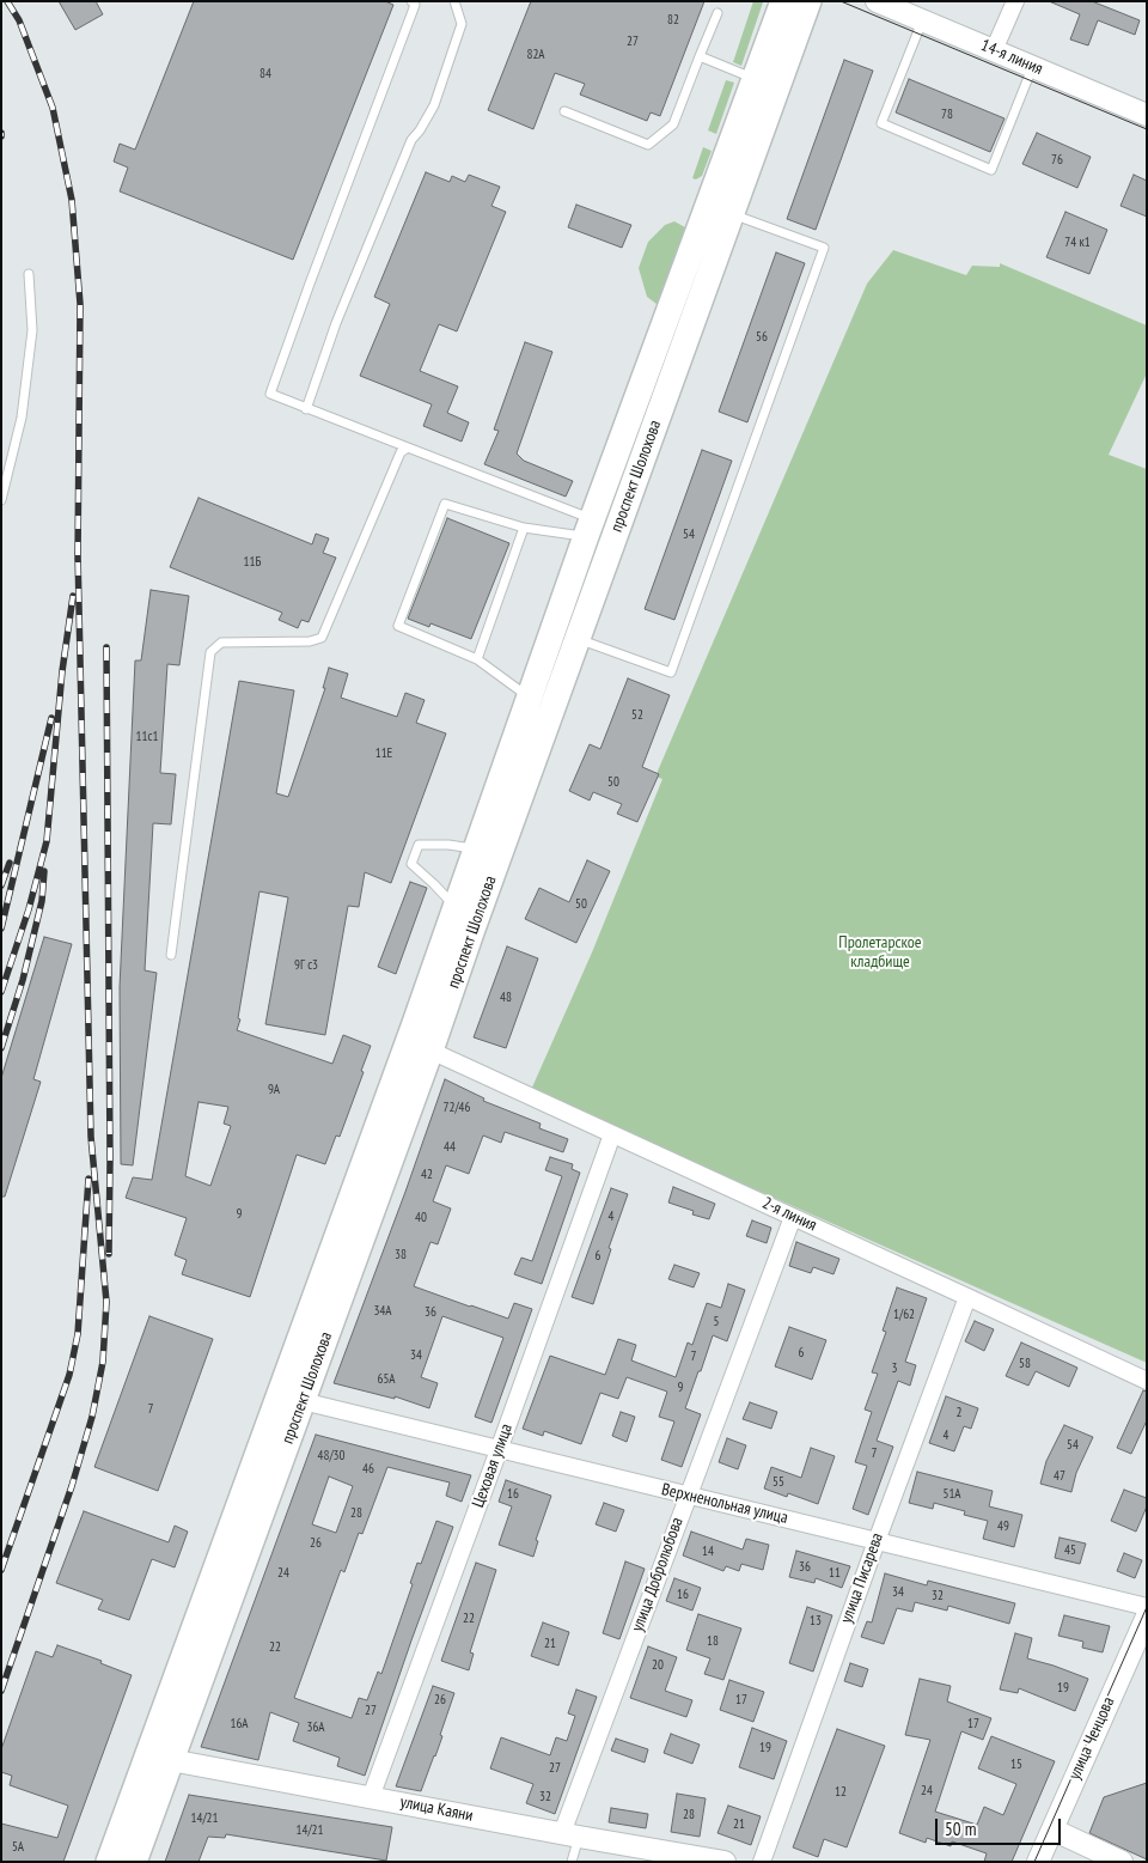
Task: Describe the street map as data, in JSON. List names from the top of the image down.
{
  "streets": {
    "main road": ["проспект Шолохова"],
    "street": [
      "14-я линия",
      "2-я линия",
      "Цеховая улица",
      "Верхненольная улица",
      "улица Добролюбова",
      "улица Писарева",
      "улица Ченцова",
      "улица Каяни"
    ]
  },
  "crossings": [
    ["проспект Шолохова", "2-я линия"],
    ["проспект Шолохова", "Верхненольная улица"],
    ["проспект Шолохова", "улица Каяни"],
    ["2-я линия", "Цеховая улица"],
    ["2-я линия", "улица Добролюбова"],
    ["2-я линия", "улица Писарева"],
    ["Цеховая улица", "Верхненольная улица"],
    ["Цеховая улица", "улица Каяни"],
    ["Верхненольная улица", "улица Добролюбова"],
    ["Верхненольная улица", "улица Писарева"],
    ["улица Добролюбова", "улица Каяни"]
  ],
  "parks": ["Пролетарское кладбище"],
  "house_numbers": [
    "82",
    "27",
    "82А",
    "84",
    "78",
    "76",
    "74 к1",
    "56",
    "54",
    "11Б",
    "52",
    "11с1",
    "11Е",
    "50",
    "50",
    "9Г с3",
    "48",
    "9А",
    "72/46",
    "44",
    "42",
    "9",
    "4",
    "40",
    "38",
    "6",
    "34А",
    "36",
    "1/62",
    "5",
    "6",
    "34",
    "7",
    "58",
    "3",
    "65А",
    "9",
    "7",
    "2",
    "4",
    "54",
    "7",
    "48/30",
    "46",
    "47",
    "55",
    "16",
    "51А",
    "28",
    "49",
    "26",
    "45",
    "14",
    "36",
    "24",
    "11",
    "34",
    "16",
    "32",
    "22",
    "13",
    "18",
    "21",
    "22",
    "20",
    "19",
    "26",
    "17",
    "27",
    "16А",
    "17",
    "36А",
    "19",
    "15",
    "27",
    "24",
    "12",
    "32",
    "28",
    "14/21",
    "21",
    "14/21",
    "5А"
  ],
  "scale_bar": "50 m"
}
